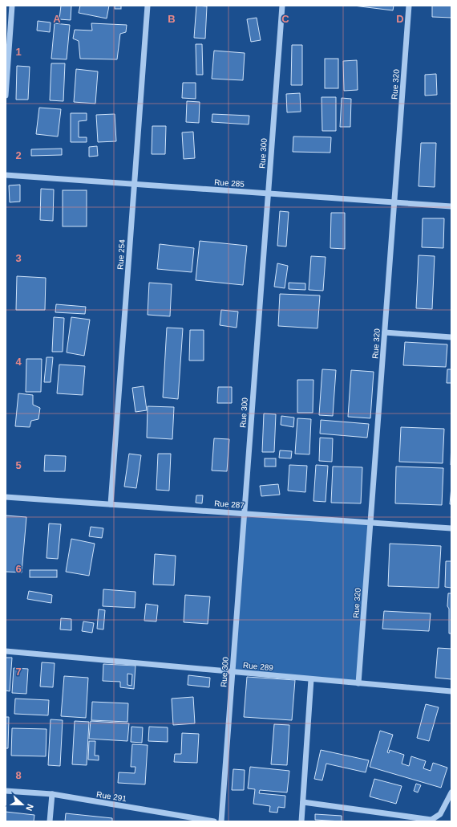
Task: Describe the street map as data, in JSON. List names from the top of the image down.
{
  "streets": {
    "street": [
      "Rue 320",
      "Rue 300",
      "Rue 285",
      "Rue 254",
      "Rue 287",
      "Rue 289",
      "Rue 291"
    ]
  },
  "crossings": [
    ["Rue 320", "Rue 285"],
    ["Rue 320", "Rue 287"],
    ["Rue 320", "Rue 289"],
    ["Rue 300", "Rue 285"],
    ["Rue 300", "Rue 287"],
    ["Rue 300", "Rue 289"],
    ["Rue 285", "Rue 254"],
    ["Rue 254", "Rue 287"]
  ],
  "north": "right",
  "grid": {
    "columns": [
      "A",
      "B",
      "C",
      "D"
    ],
    "rows": [
      "1",
      "2",
      "3",
      "4",
      "5",
      "6",
      "7",
      "8"
    ]
  }
}
